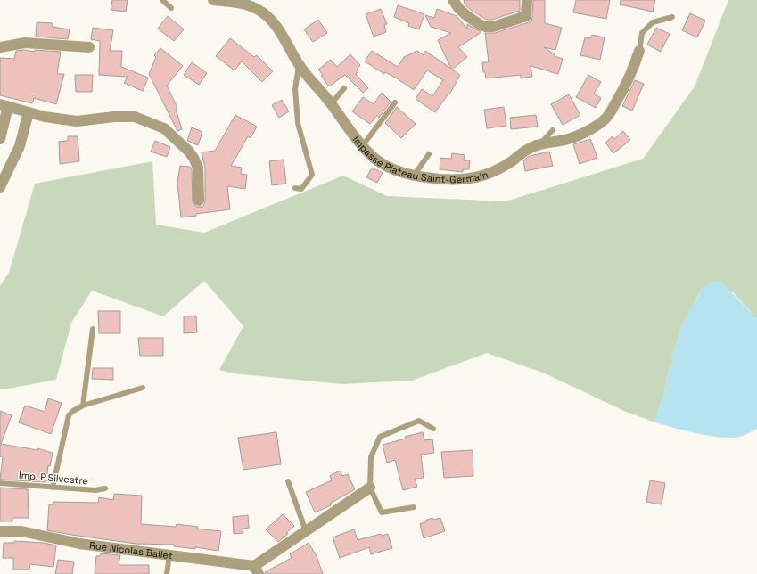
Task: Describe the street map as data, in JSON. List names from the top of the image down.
{
  "streets": {
    "street": ["Impasse Plateau Saint-Germain", "Rue Nicolas Ballet"],
    "lane": ["Imp. P.Silvestre"]
  }
}
